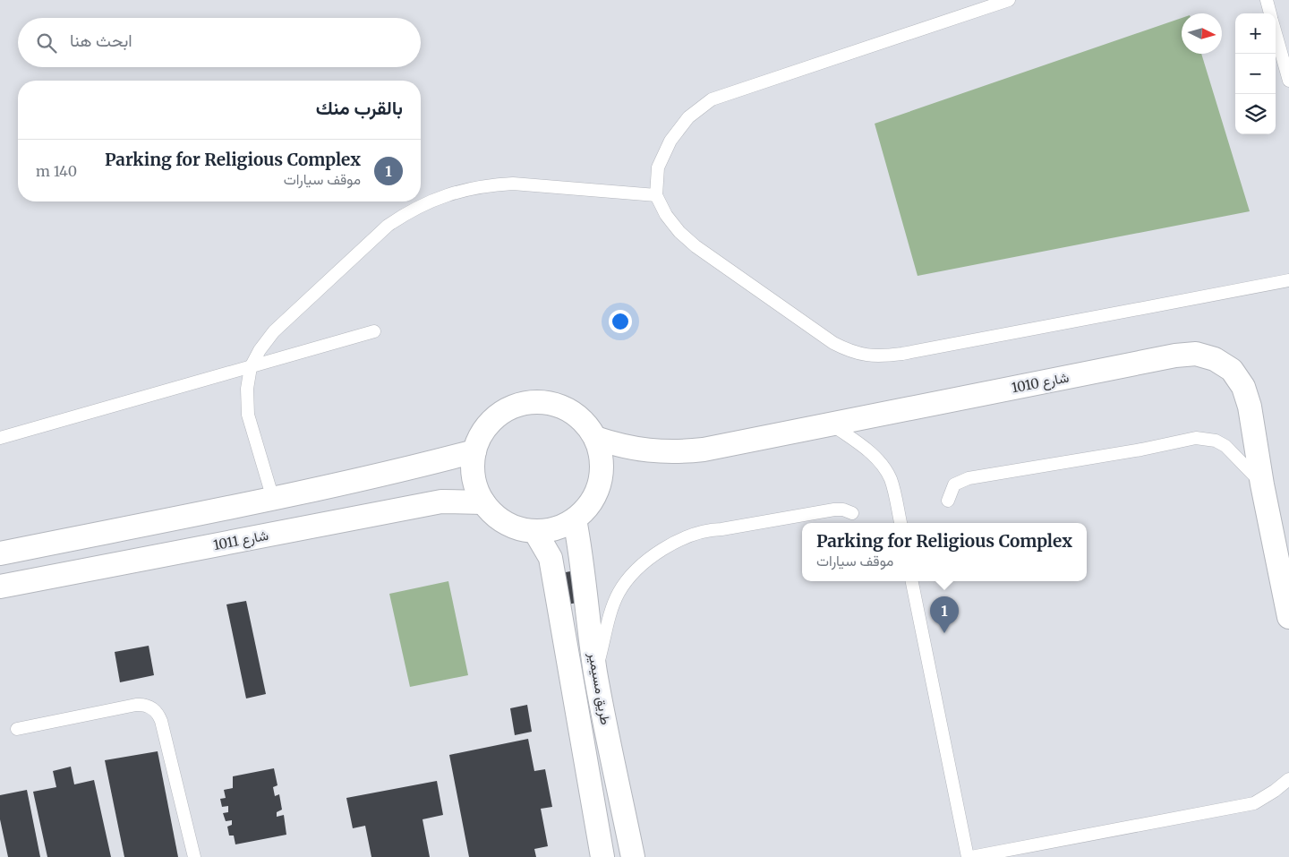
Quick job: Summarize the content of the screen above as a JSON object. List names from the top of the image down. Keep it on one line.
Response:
{"streets":{"street":["شارع 1010","شارع 1011","طريق مسيمير"]},"crossings":[["شارع 1010","شارع 1011"],["شارع 1010","طريق مسيمير"],["شارع 1011","طريق مسيمير"]],"north":"right","page":{"map_buttons":["+","−"],"search":"ابحث هنا","heading":"بالقرب منك","list":[{"mark":"1","name":"Parking for Religious Complex","note":"موقف سيارات","value":"140 m"}],"popup":["Parking for Religious Complex","موقف سيارات"],"pins":"1"}}
